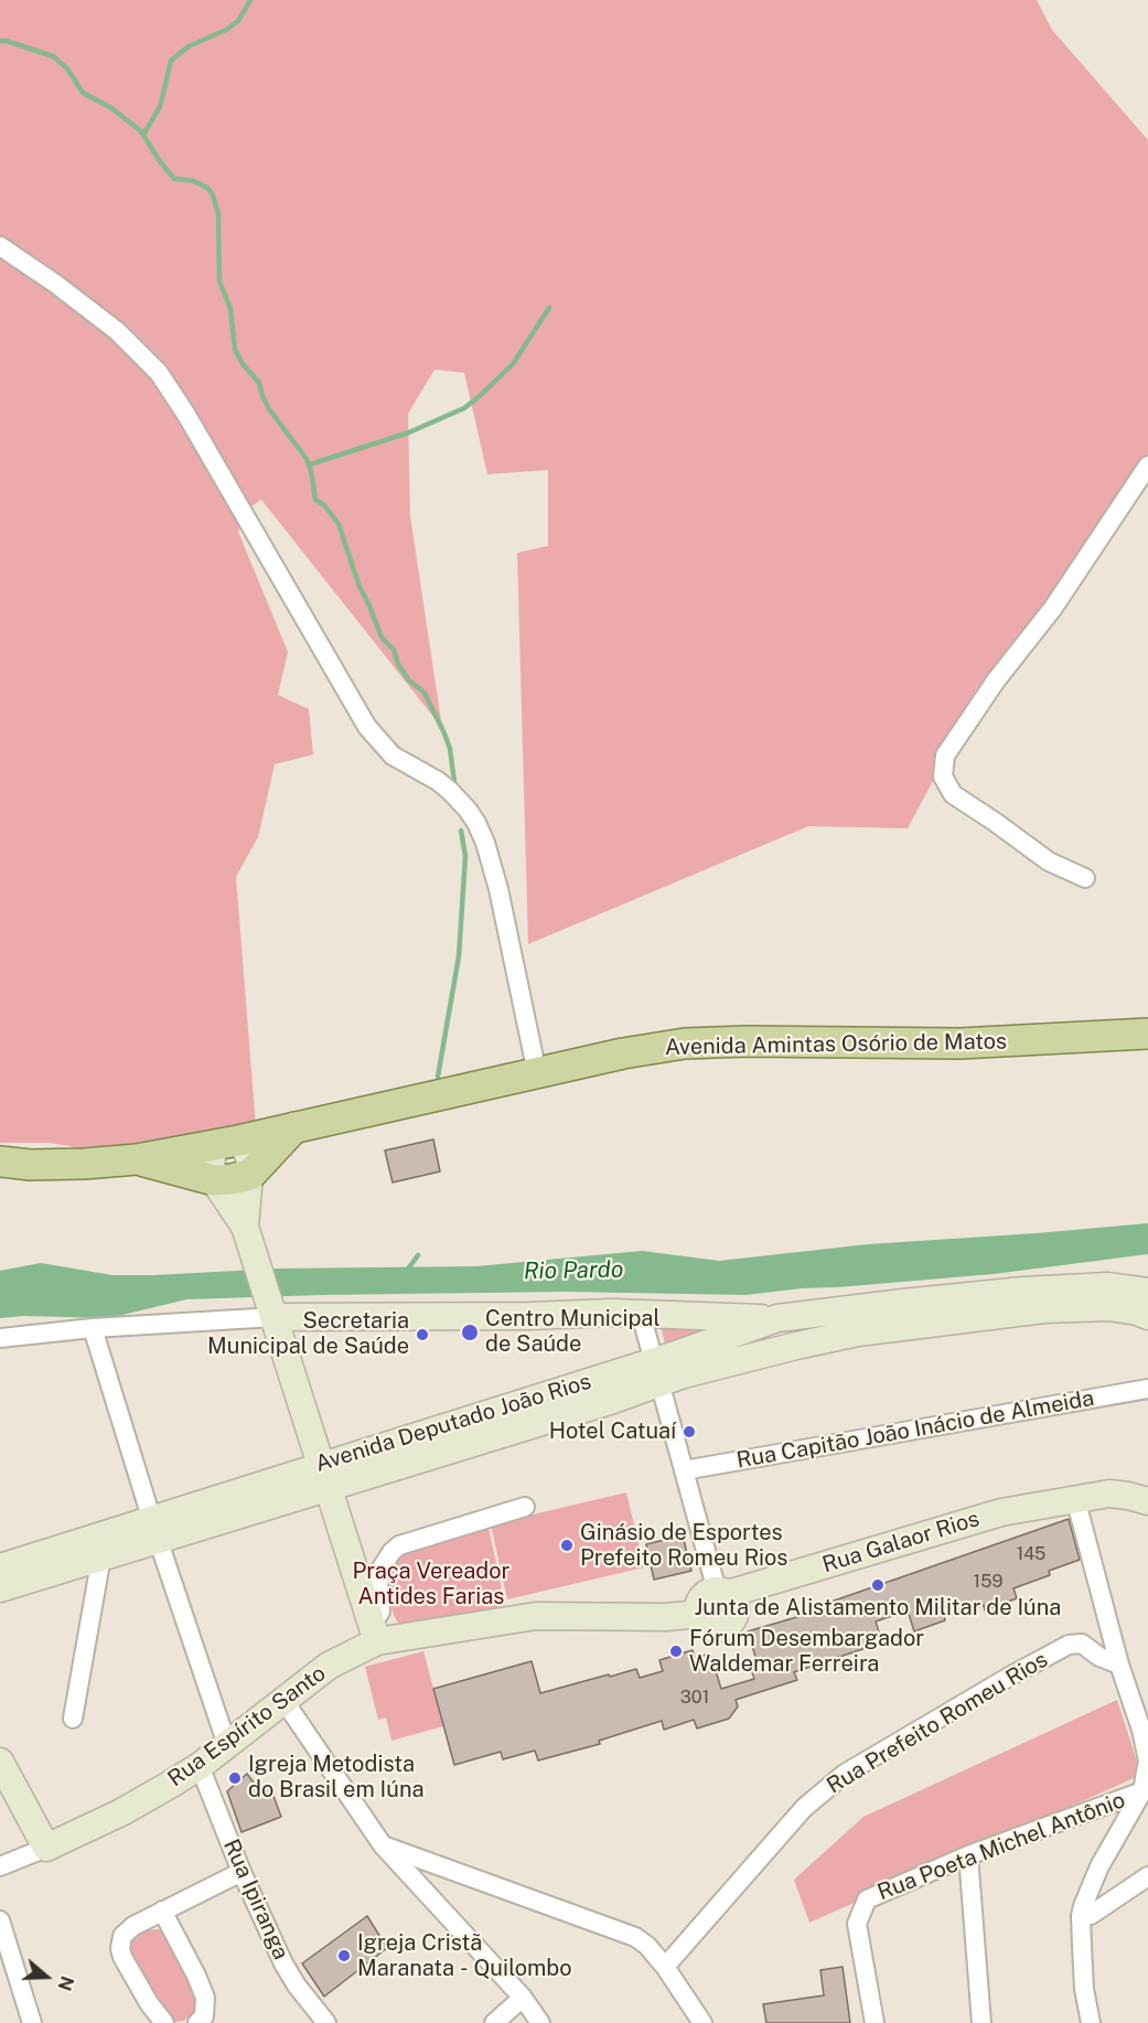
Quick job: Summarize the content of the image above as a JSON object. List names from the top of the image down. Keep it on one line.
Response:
{"streets":{"main road":["Avenida Amintas Osório de Matos"],"street":["Avenida Deputado João Rios","Rua Capitão João Inácio de Almeida","Rua Galaor Rios","Rua Prefeito Romeu Rios","Rua Espírito Santo","Rua Poeta Michel Antônio","Rua Ipiranga"]},"crossings":[["Rua Galaor Rios","Rua Espírito Santo"],["Rua Espírito Santo","Rua Ipiranga"]],"water":["Rio Pardo"],"parks":["Praça Vereador Antides Farias"],"places":["Centro Municipal de Saúde","Secretaria Municipal de Saúde","Hotel Catuaí","Ginásio de Esportes Prefeito Romeu Rios","Junta de Alistamento Militar de Iúna","Fórum Desembargador Waldemar Ferreira","Igreja Metodista do Brasil em Iúna","Igreja Cristã Maranata - Quilombo"],"house_numbers":["145","159","301"],"north":"right"}
